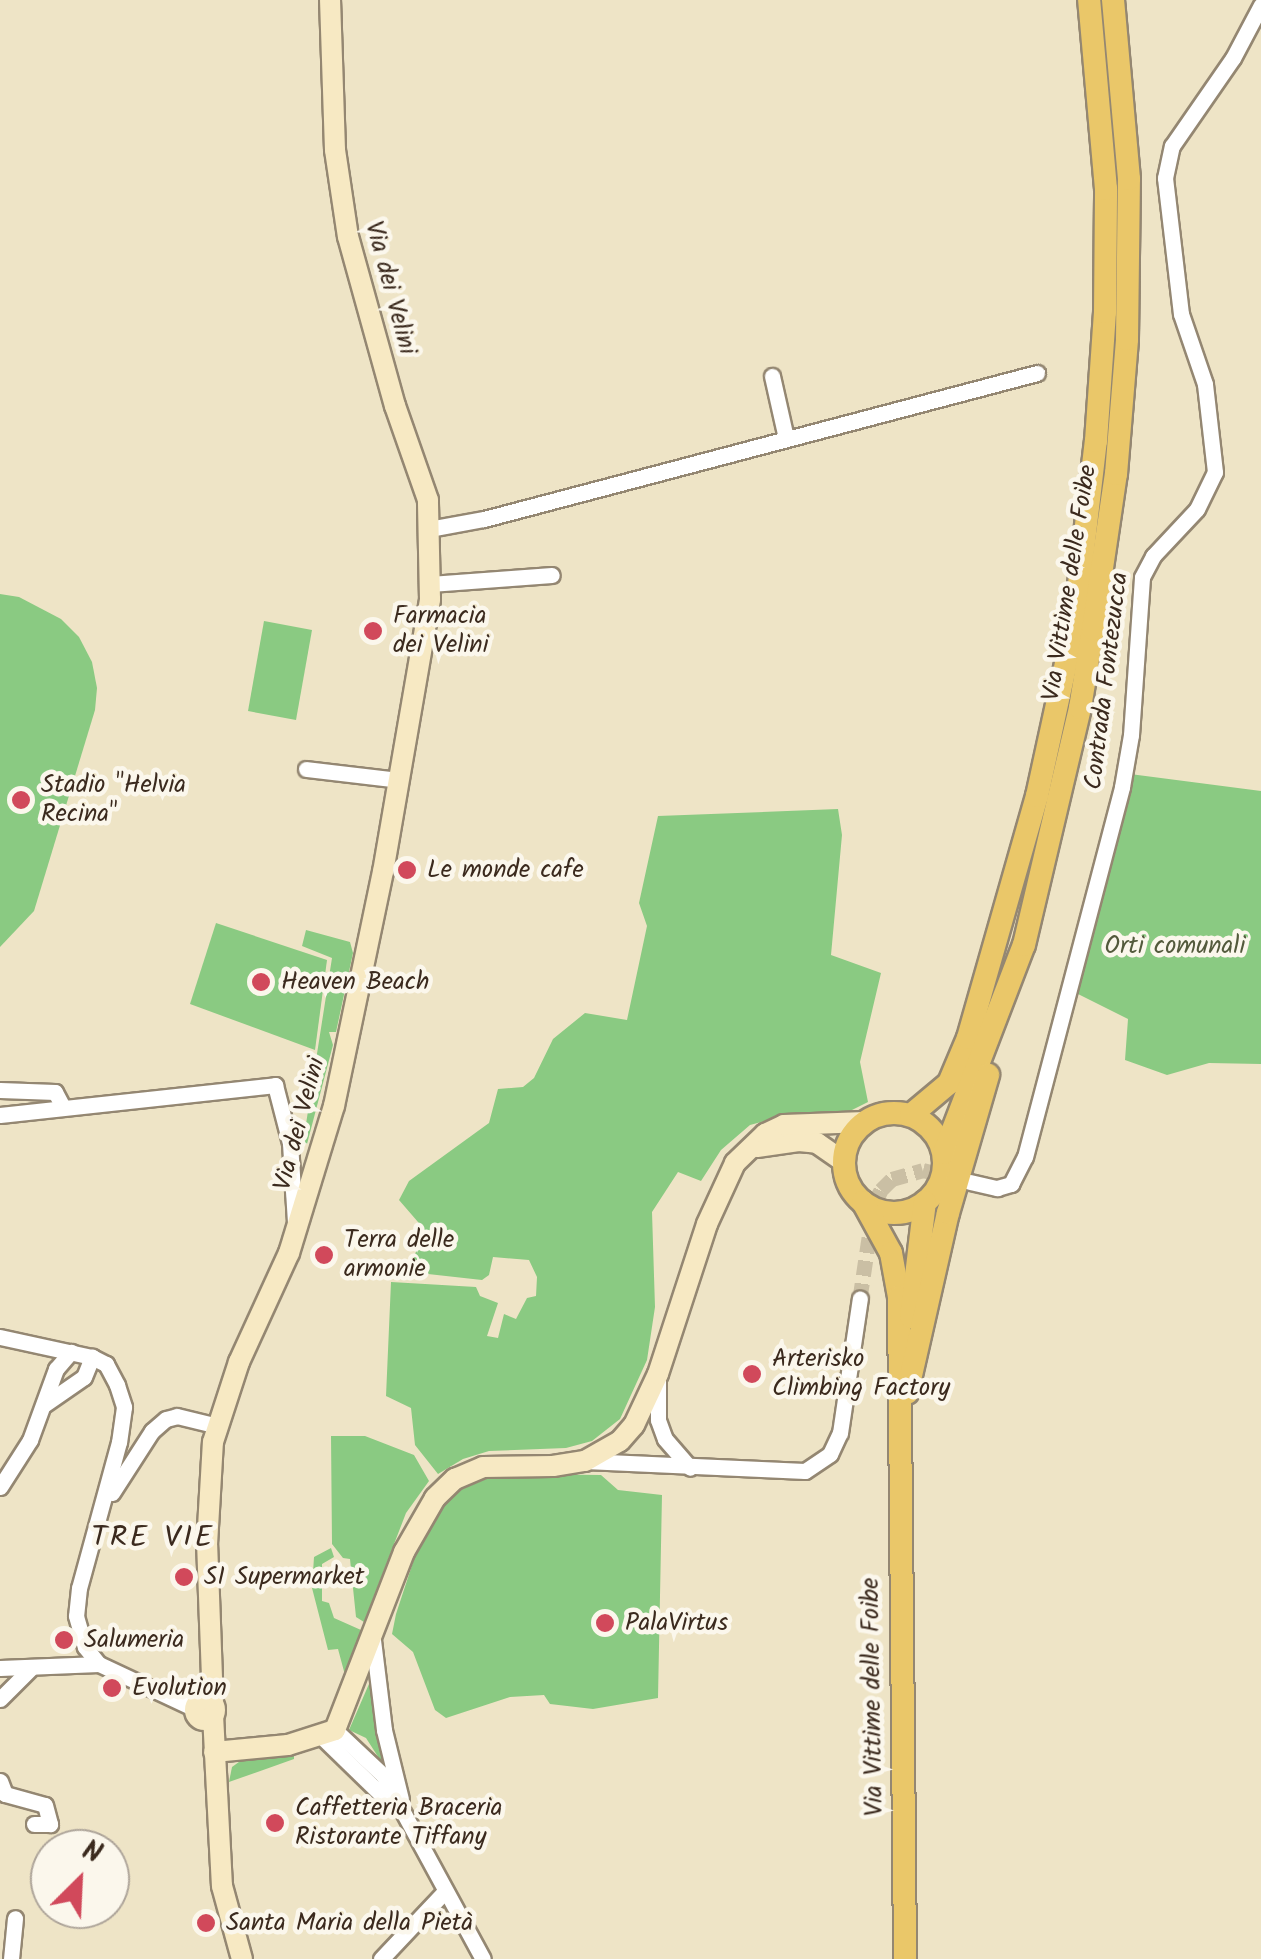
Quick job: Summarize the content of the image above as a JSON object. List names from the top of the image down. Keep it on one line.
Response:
{"streets":{"main road":["Via Vittime delle Foibe"],"street":["Via dei Velini","Contrada Fontezucca"]},"districts":["TRE VIE"],"parks":["Orti comunali"],"places":["Farmacia dei Velini","Stadio \"Helvia Recina\"","Le monde cafe","Heaven Beach","Terra delle armonie","Arterisko Climbing Factory","SI Supermarket","PalaVirtus","Salumeria","Evolution","Caffetteria Braceria Ristorante Tiffany","Santa Maria della Pietà"],"north":"top right"}
